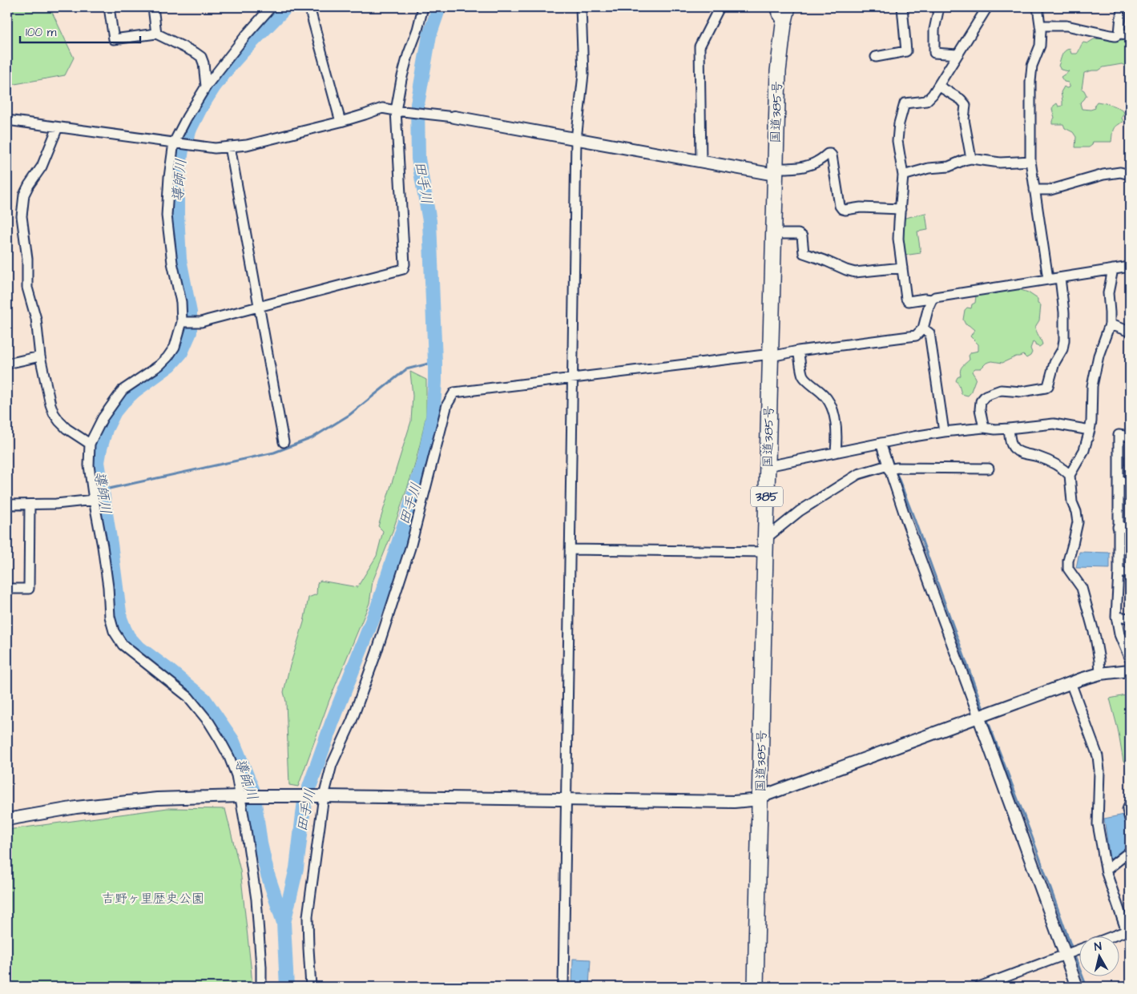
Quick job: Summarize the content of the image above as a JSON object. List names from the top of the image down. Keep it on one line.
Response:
{"streets":{"highway":["国道385号","385"]},"water":["導師川","田手川"],"parks":["吉野ヶ里歴史公園"],"scale_bar":"100 m","north":"top"}
